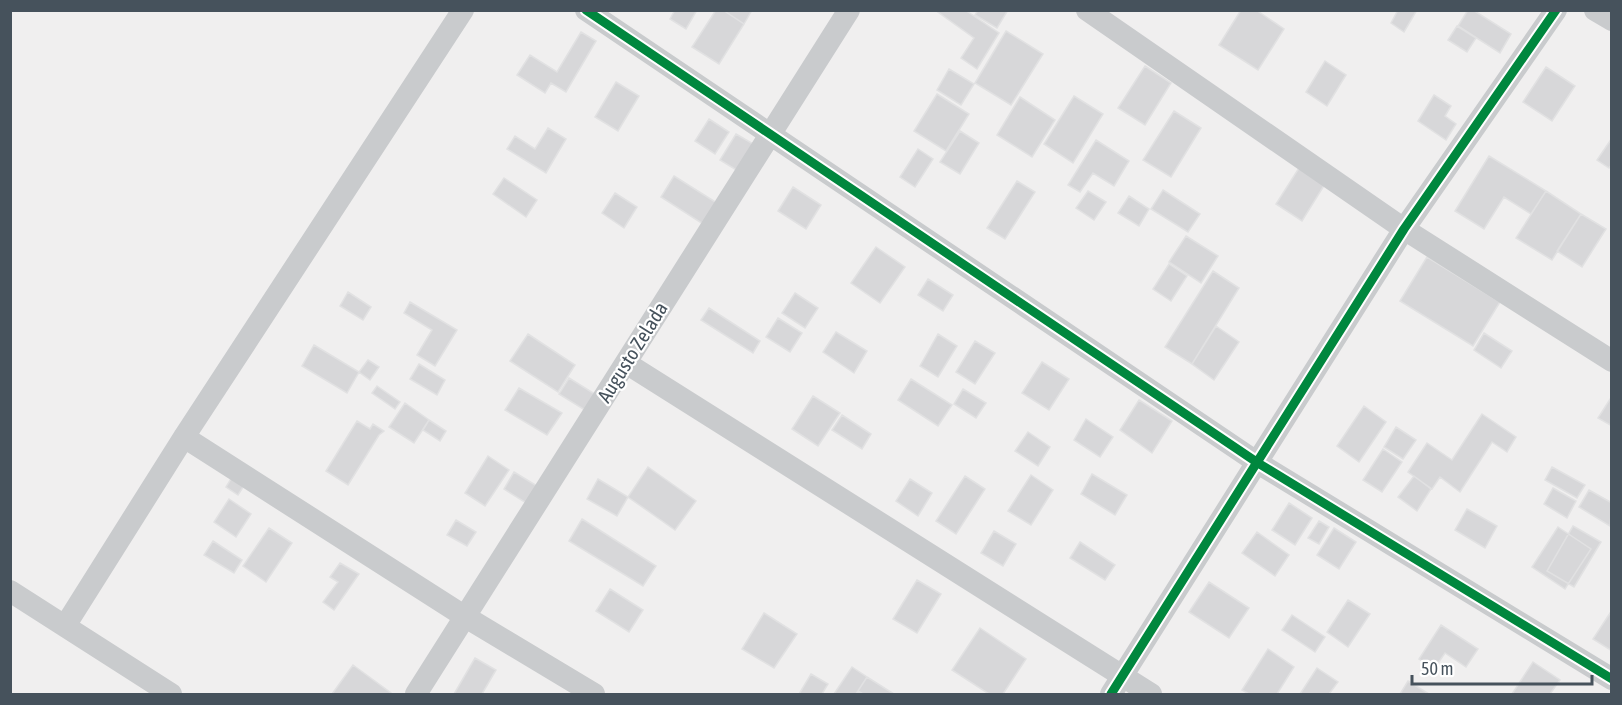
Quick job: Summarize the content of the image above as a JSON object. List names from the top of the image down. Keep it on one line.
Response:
{"streets":{"street":["Augusto Zelada"]},"scale_bar":"50 m"}
